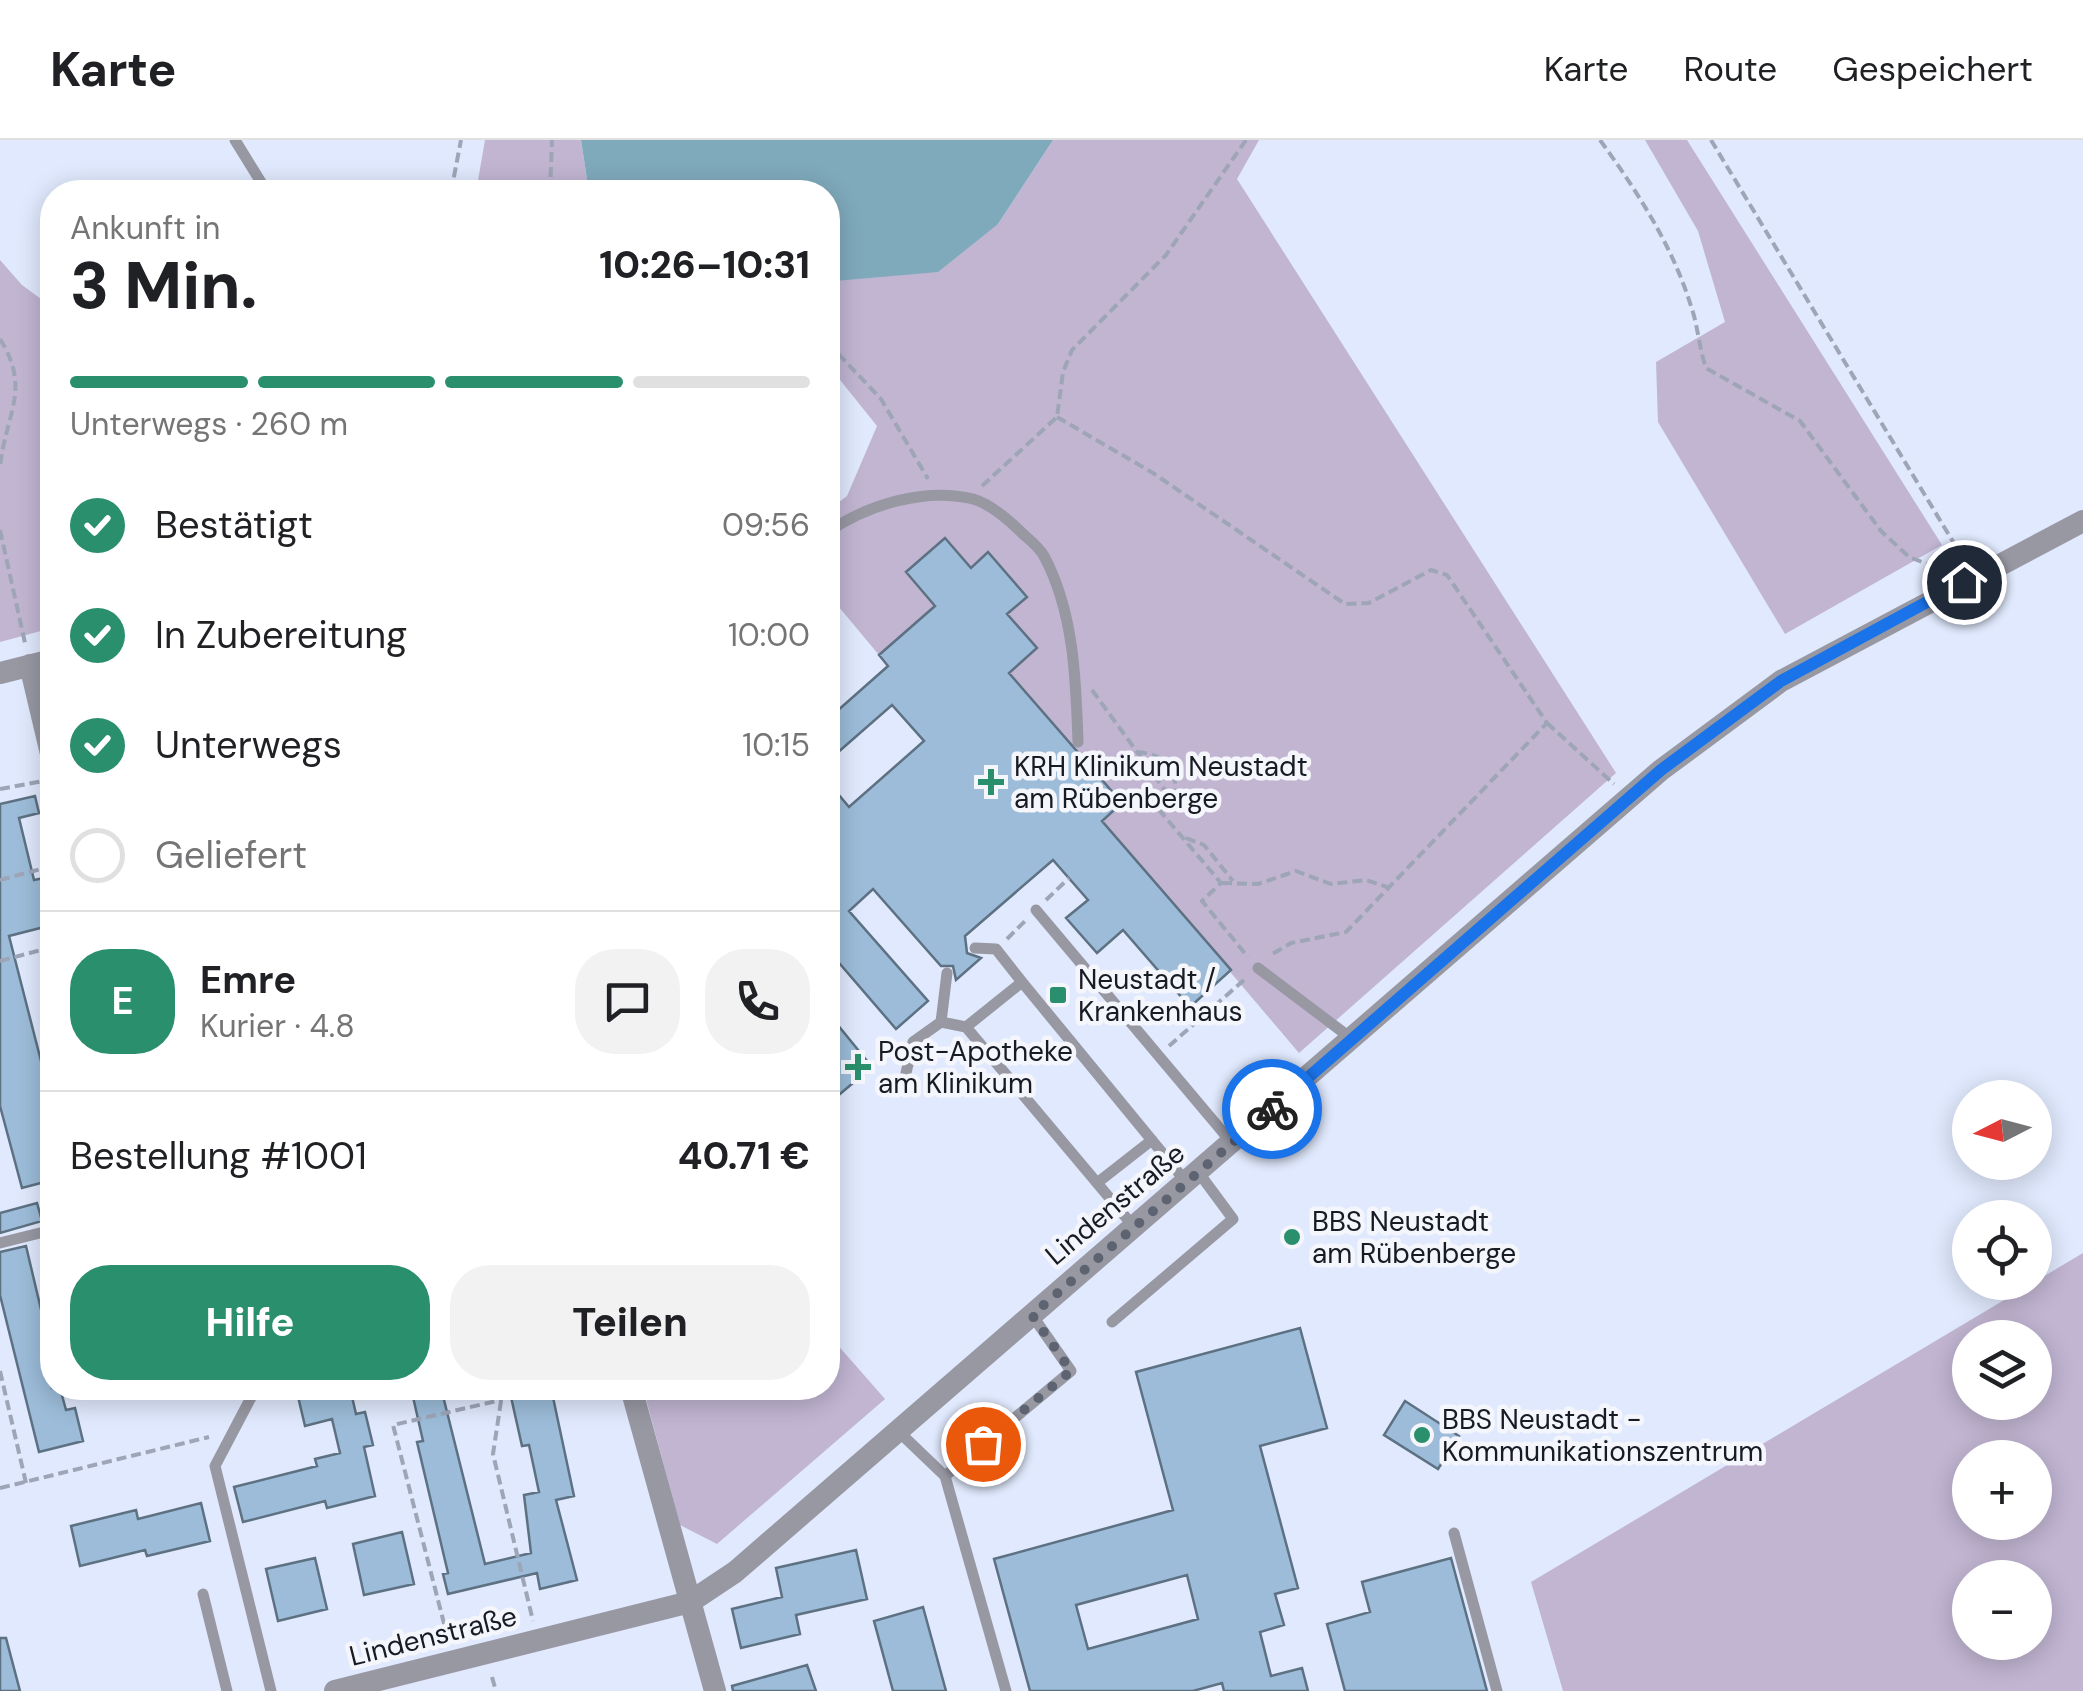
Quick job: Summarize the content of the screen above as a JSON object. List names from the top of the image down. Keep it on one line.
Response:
{"streets":{"street":["Lindenstraße"]},"places":{"health":["KRH Klinikum Neustadt am Rübenberge","Post-Apotheke am Klinikum"],"transit":["Neustadt / Krankenhaus"],"other":["BBS Neustadt am Rübenberge","BBS Neustadt - Kommunikationszentrum"]},"north":"left","page":{"header":"Karte","nav":["Karte","Route","Gespeichert"],"heading":["3 Min.","Ankunft in","10:26–10:31"],"panel":["Emre","Kurier · 4.8","Bestellung #1001","40.71 €"],"bar":"Unterwegs · 260 m","list":[["Bestätigt","09:56"],["In Zubereitung","10:00"],["Unterwegs","10:15"],"Geliefert"],"round":"E","map_buttons":["+","−"],"buttons":["Hilfe","Teilen"]}}
